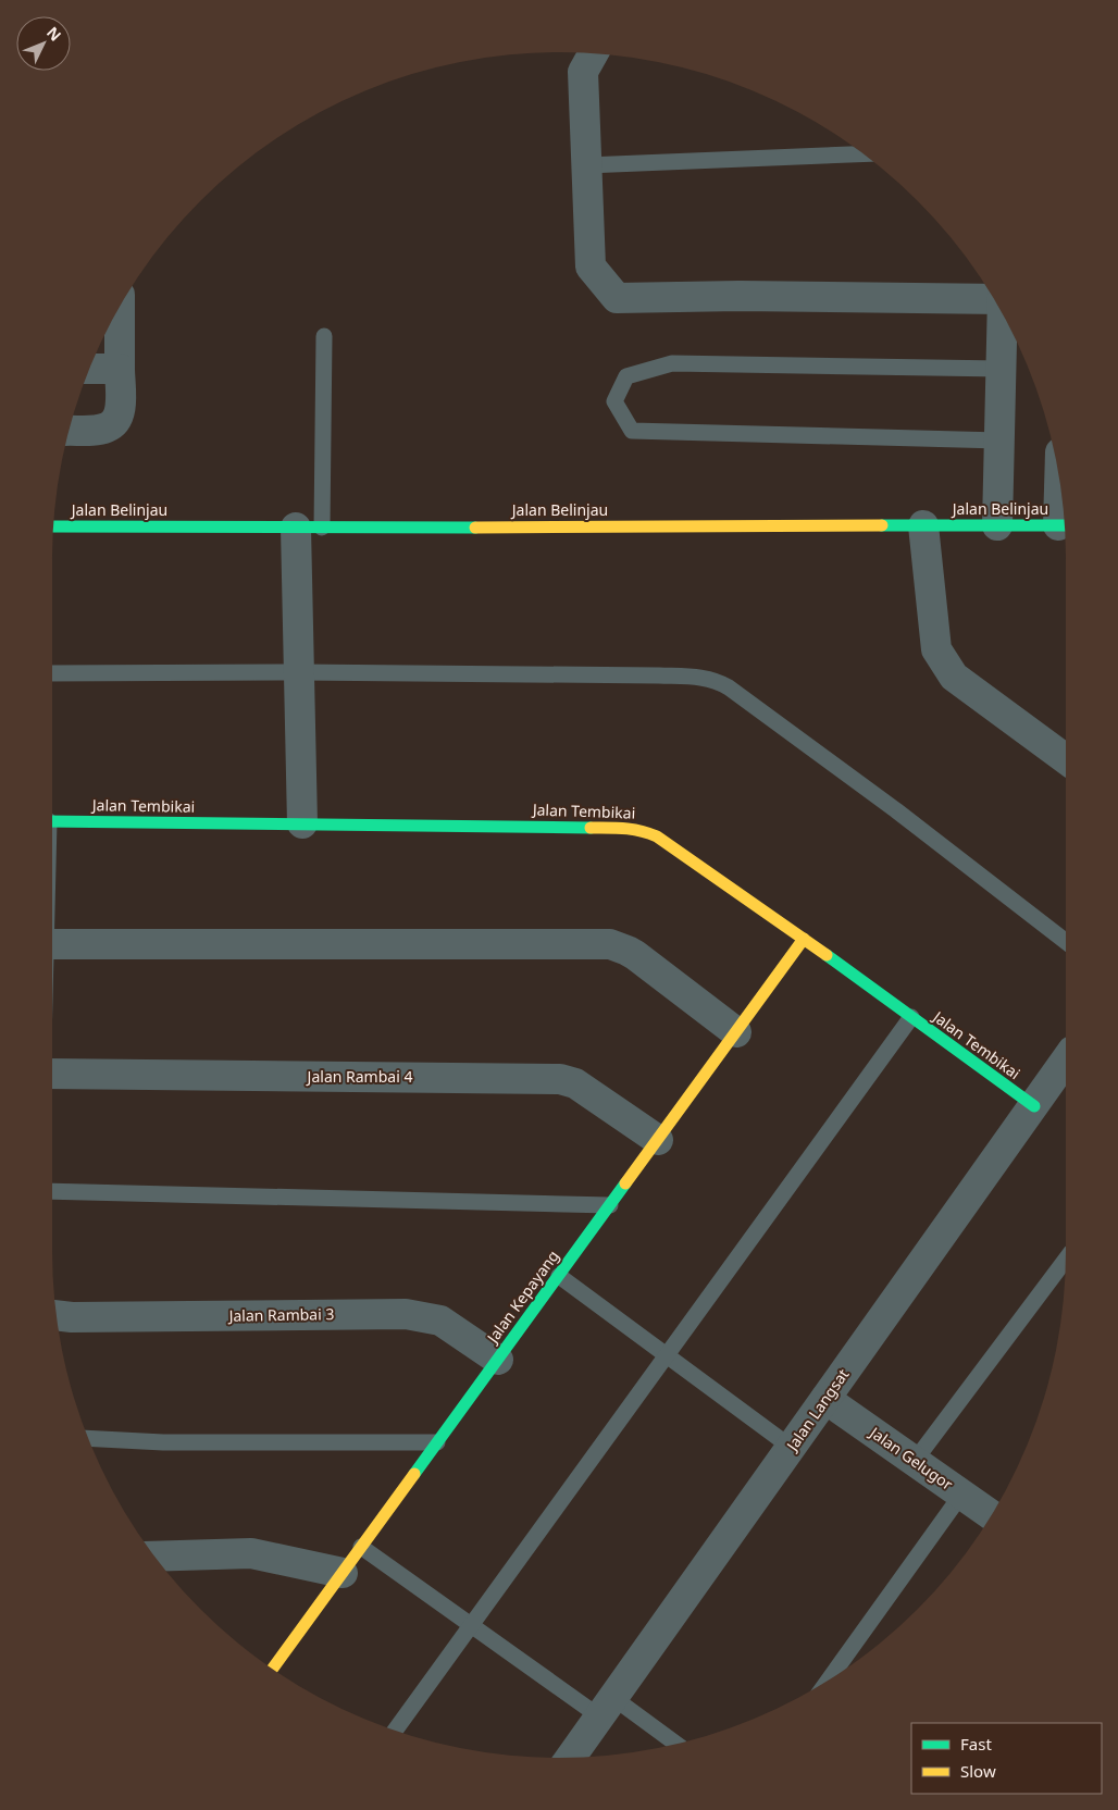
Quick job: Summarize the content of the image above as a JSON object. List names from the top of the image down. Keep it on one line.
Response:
{"streets":{"street":["Jalan Belinjau","Jalan Tembikai","Jalan Rambai 4","Jalan Kepayang","Jalan Rambai 3","Jalan Langsat","Jalan Gelugor"]},"crossings":[["Jalan Tembikai","Jalan Kepayang"],["Jalan Tembikai","Jalan Langsat"],["Jalan Rambai 4","Jalan Kepayang"],["Jalan Kepayang","Jalan Rambai 3"],["Jalan Langsat","Jalan Gelugor"]],"legend":["Fast","Slow"],"north":"top right"}
